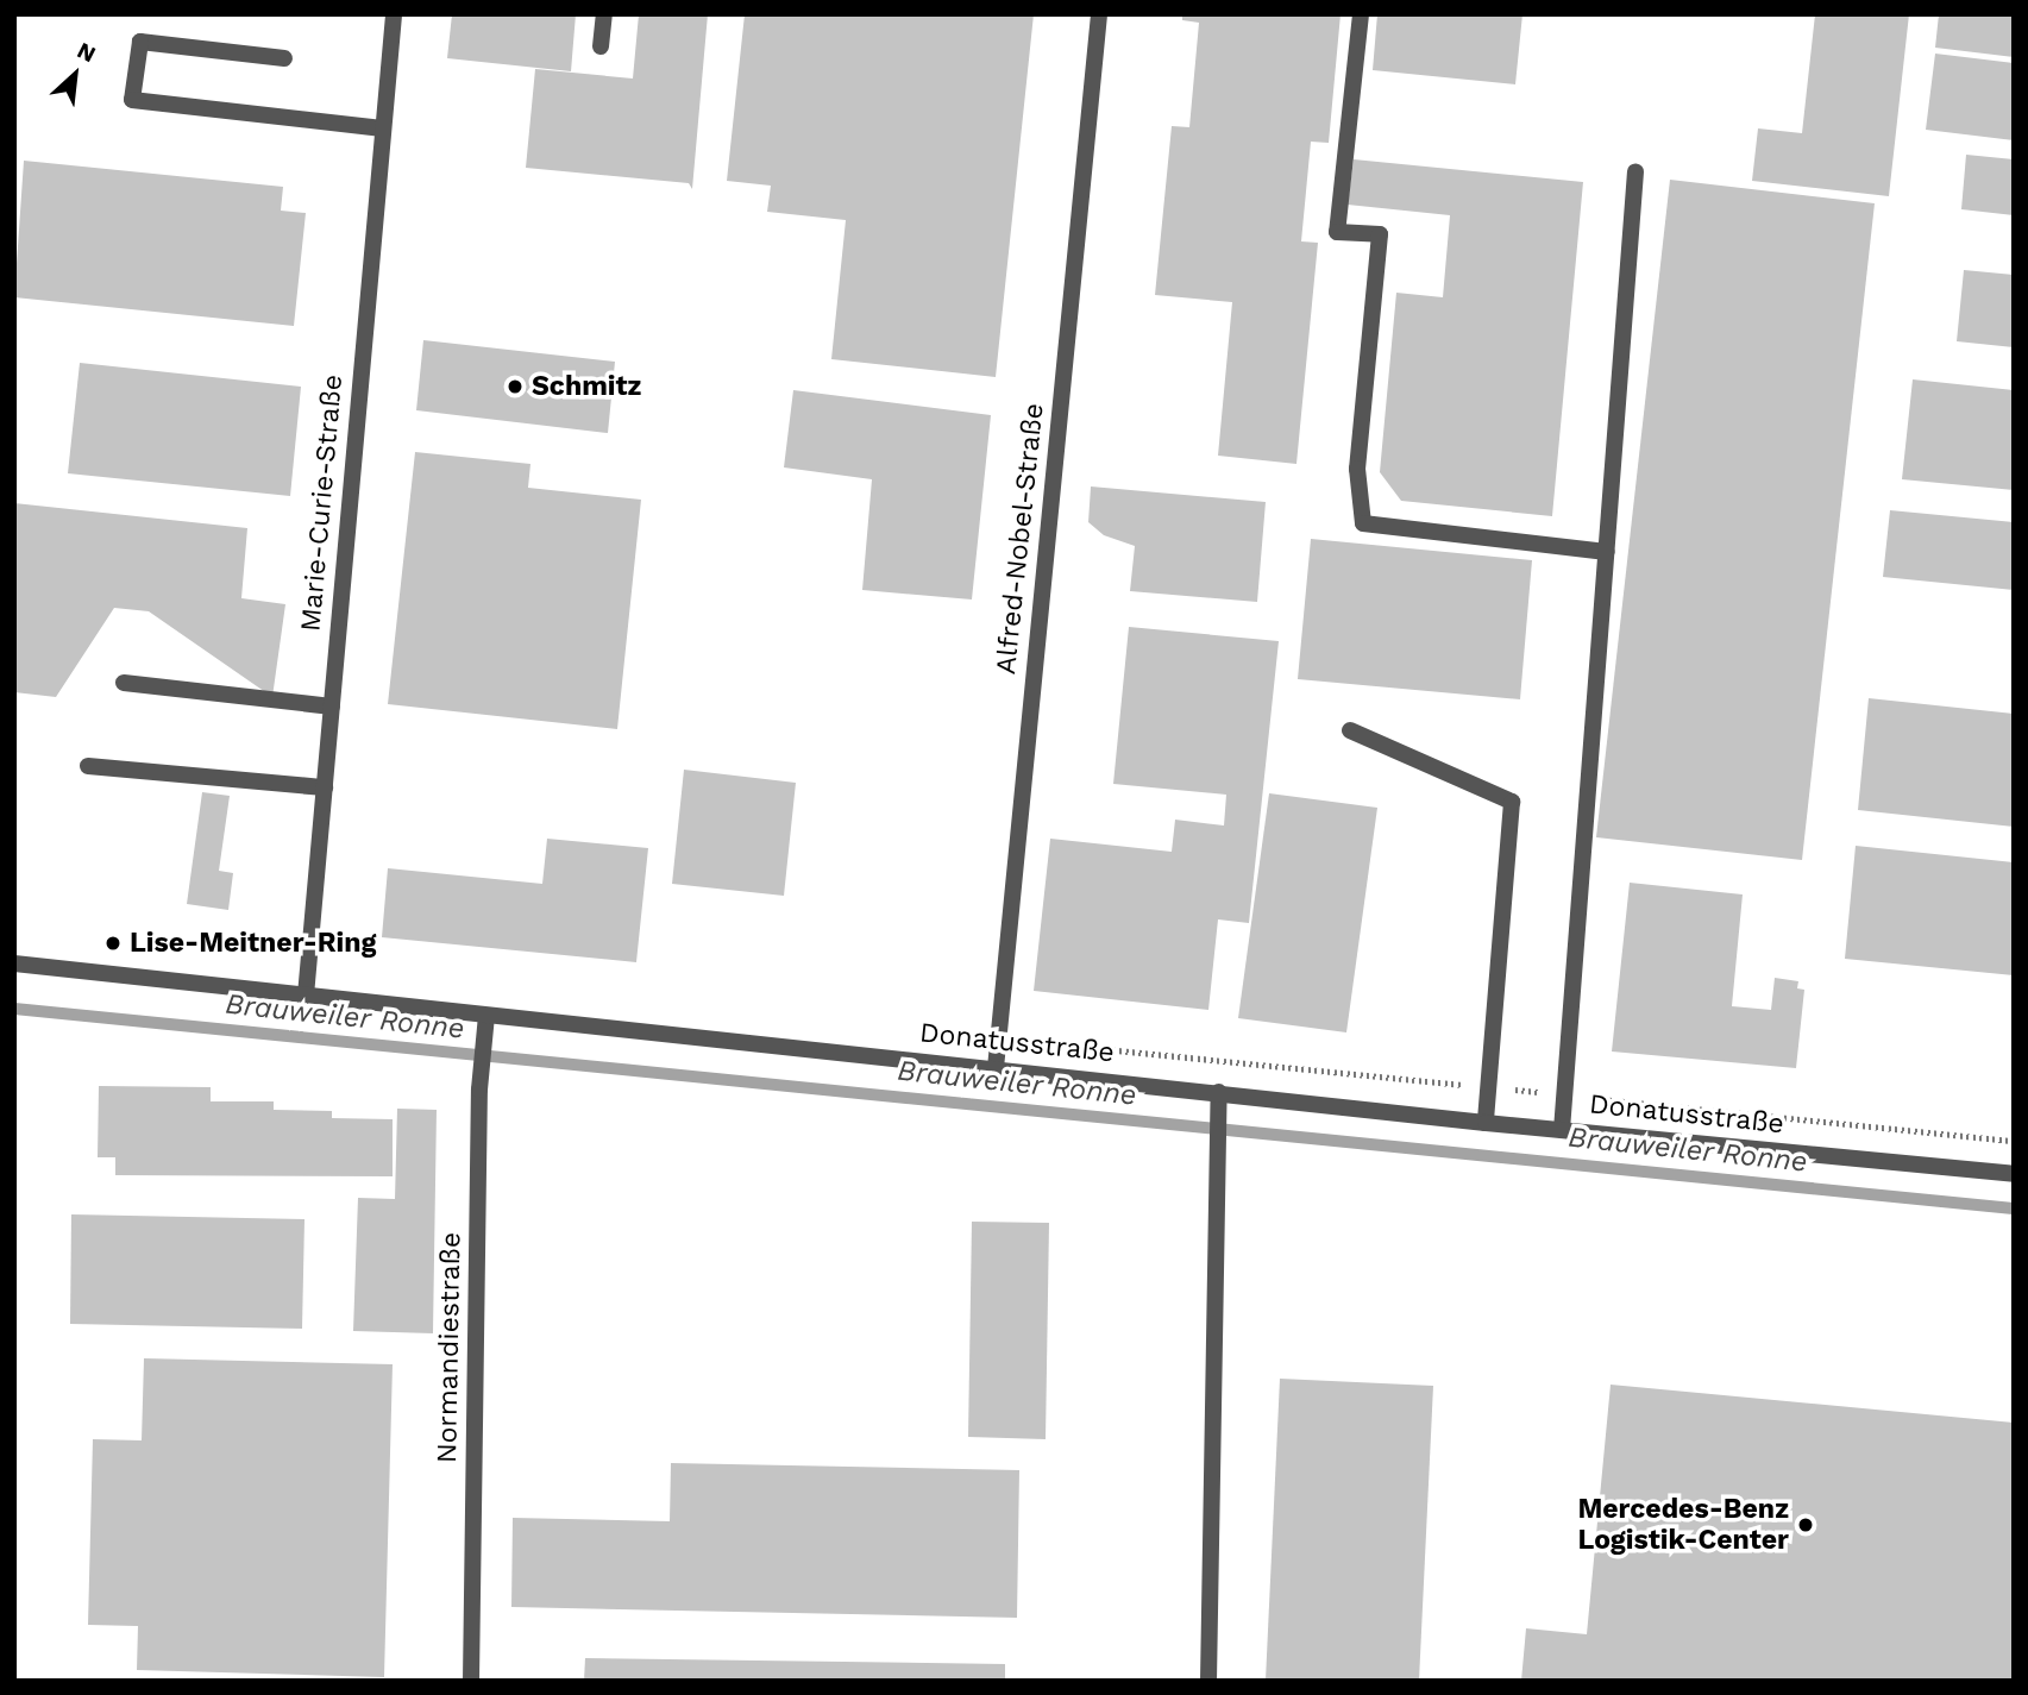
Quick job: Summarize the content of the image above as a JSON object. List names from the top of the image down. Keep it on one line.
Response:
{"streets":{"street":["Marie-Curie-Straße","Alfred-Nobel-Straße","Donatusstraße","Normandiestraße"]},"crossings":[["Marie-Curie-Straße","Donatusstraße"],["Alfred-Nobel-Straße","Donatusstraße"],["Donatusstraße","Normandiestraße"]],"water":["Brauweiler Ronne"],"places":["Schmitz","Lise-Meitner-Ring","Mercedes-Benz Logistik-Center"],"north":"top right"}
